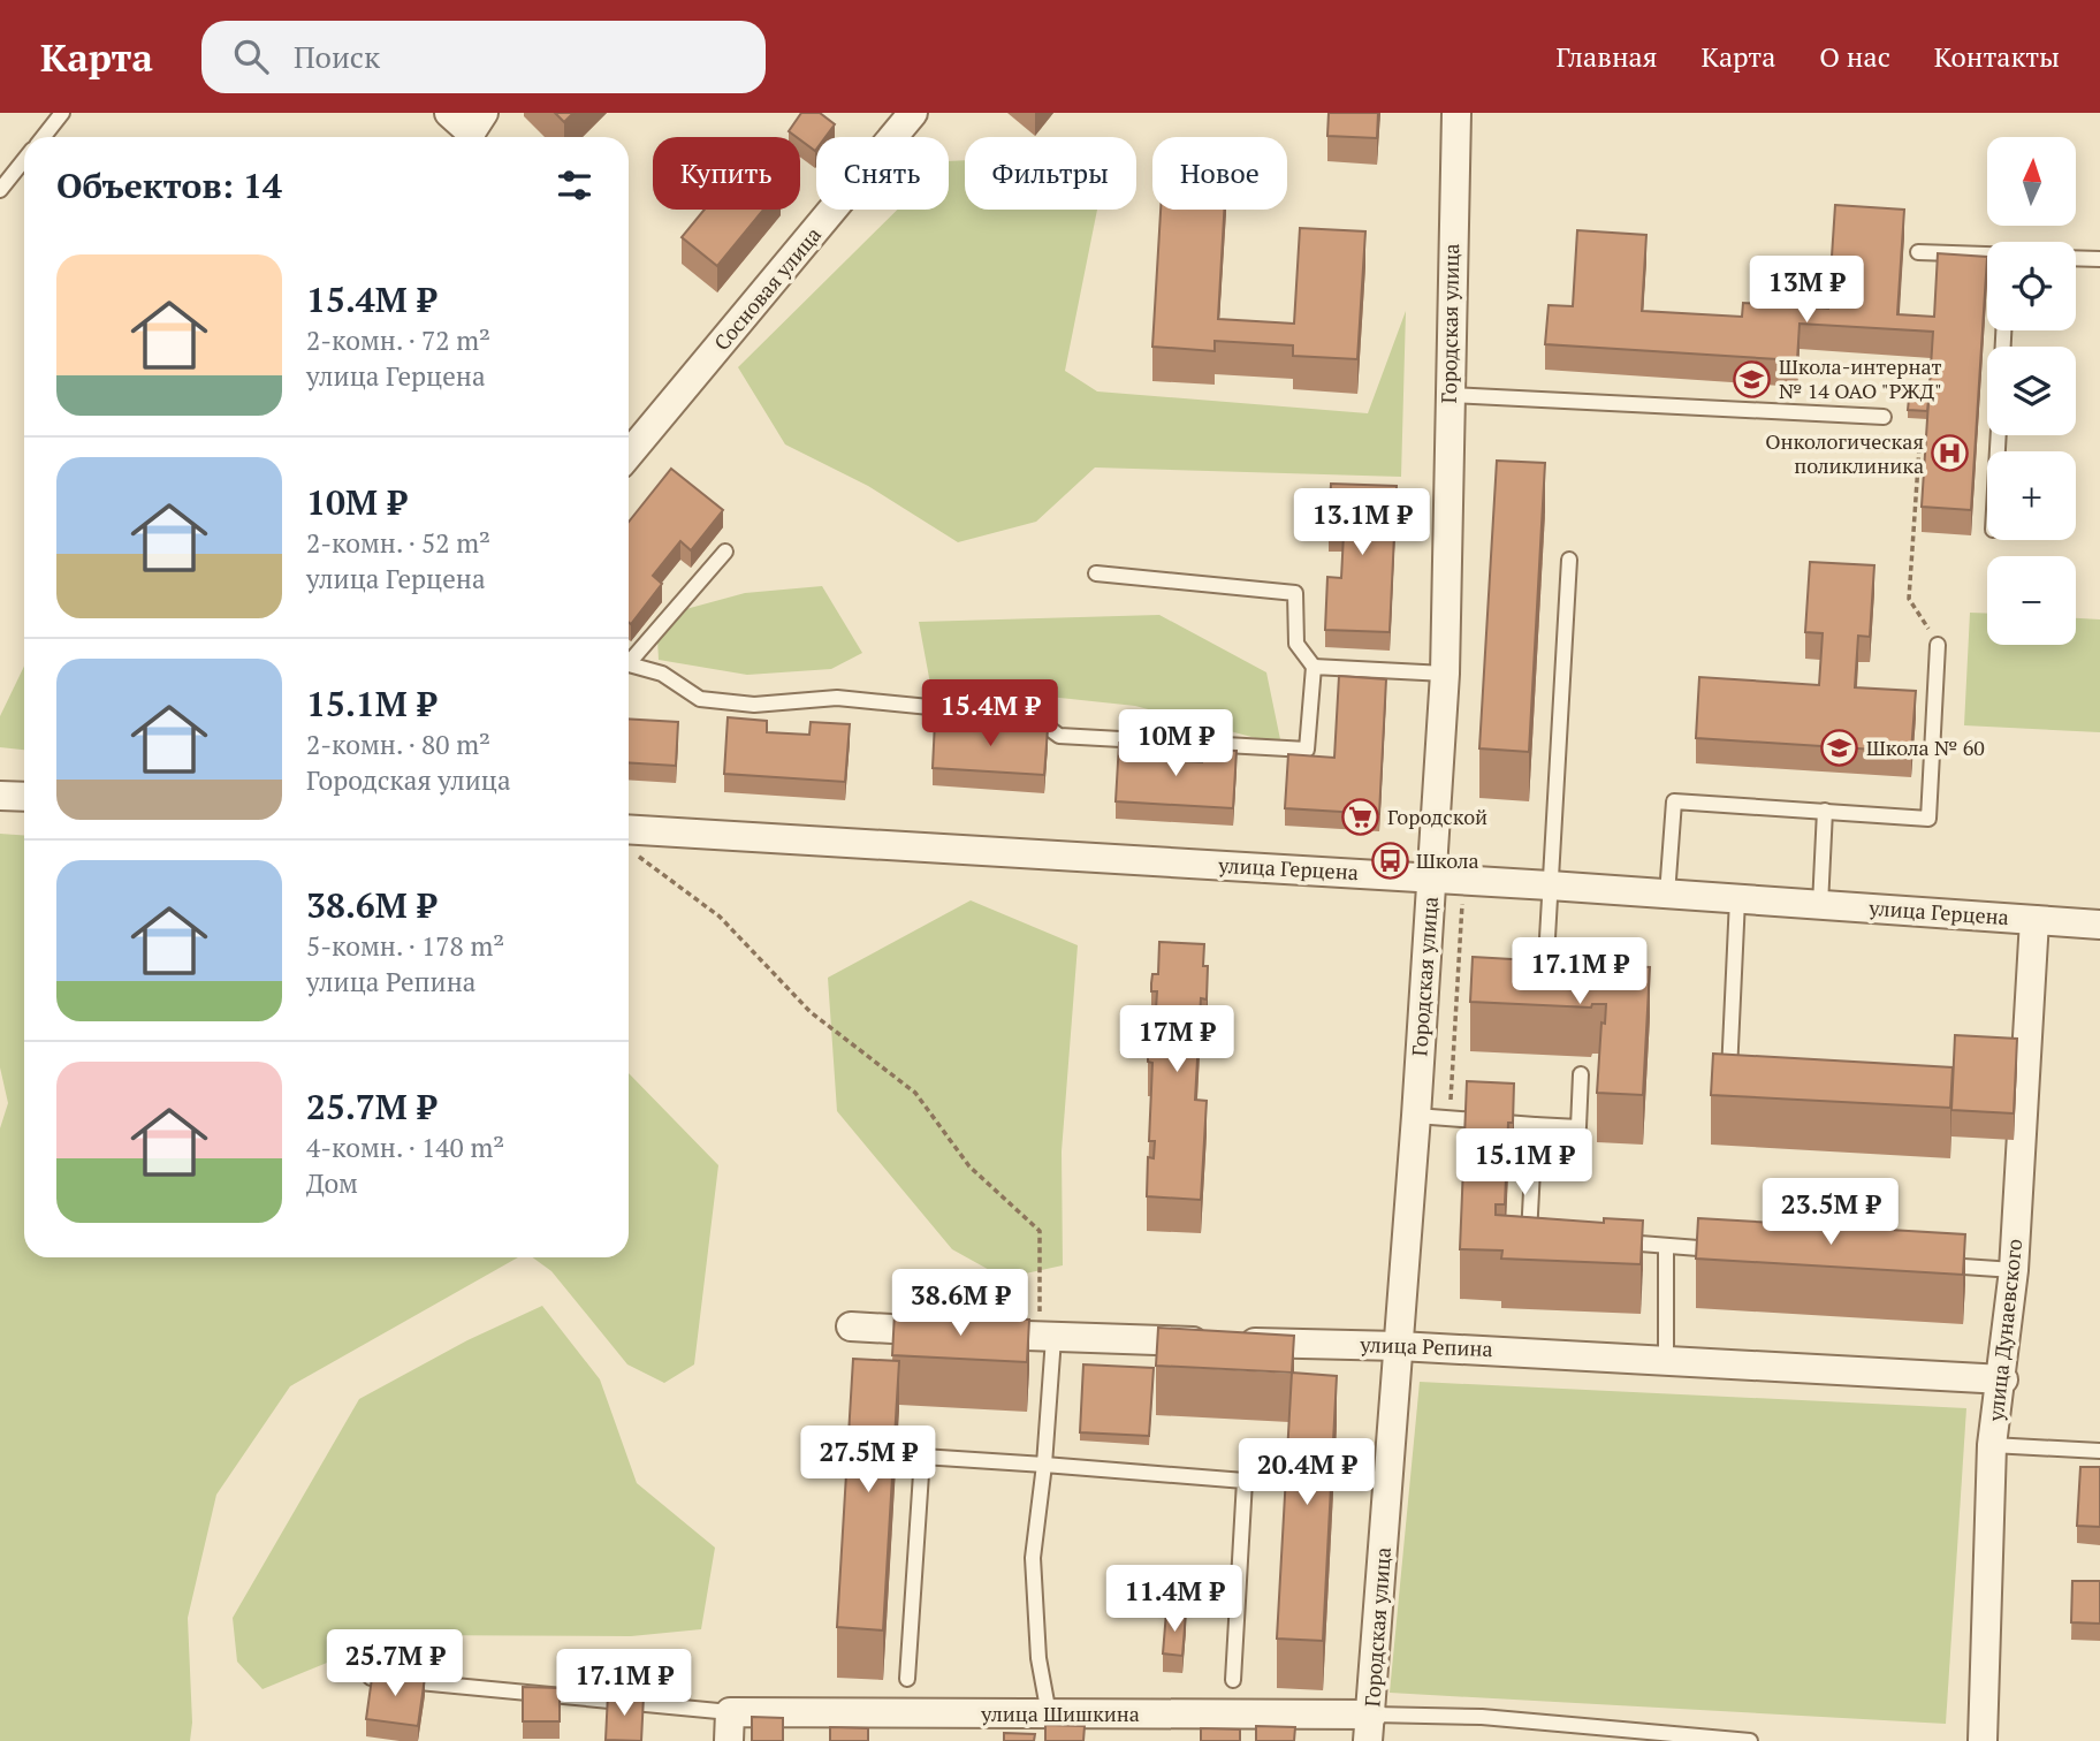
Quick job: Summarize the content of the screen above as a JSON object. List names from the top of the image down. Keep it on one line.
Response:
{"streets":{"street":["Сосновая улица","Городская улица","улица Герцена","улица Дунаевского","улица Репина","улица Шишкина"]},"crossings":[["Городская улица","улица Герцена"],["Городская улица","улица Репина"],["Городская улица","улица Шишкина"],["улица Герцена","улица Дунаевского"],["улица Дунаевского","улица Репина"]],"places":{"school or university":["Школа-интернат № 14 ОАО \"РЖД\"","Школа № 60"],"hospital":["Онкологическая поликлиника"],"supermarket":["Городской"],"bus stop":["Школа"]},"north":"top","page":{"header":"Карта","search":"Поиск","nav":["Главная","Карта","О нас","Контакты"],"map_buttons":["+","−"],"chip":["Купить","Снять","Фильтры","Новое"],"heading":"Объектов: 14","list":[{"name":"15.4M ₽","note":"2-комн. · 72 m² · улица Герцена"},{"name":"10M ₽","note":"2-комн. · 52 m² · улица Герцена"},{"name":"15.1M ₽","note":"2-комн. · 80 m² · Городская улица"},{"name":"38.6M ₽","note":"5-комн. · 178 m² · улица Репина"},{"name":"25.7M ₽","note":"4-комн. · 140 m² · Дом"}],"price":["13M ₽","13.1M ₽","15.4M ₽","10M ₽","17.1M ₽","17M ₽","15.1M ₽","23.5M ₽","38.6M ₽","27.5M ₽","20.4M ₽","11.4M ₽","25.7M ₽","17.1M ₽"]}}
